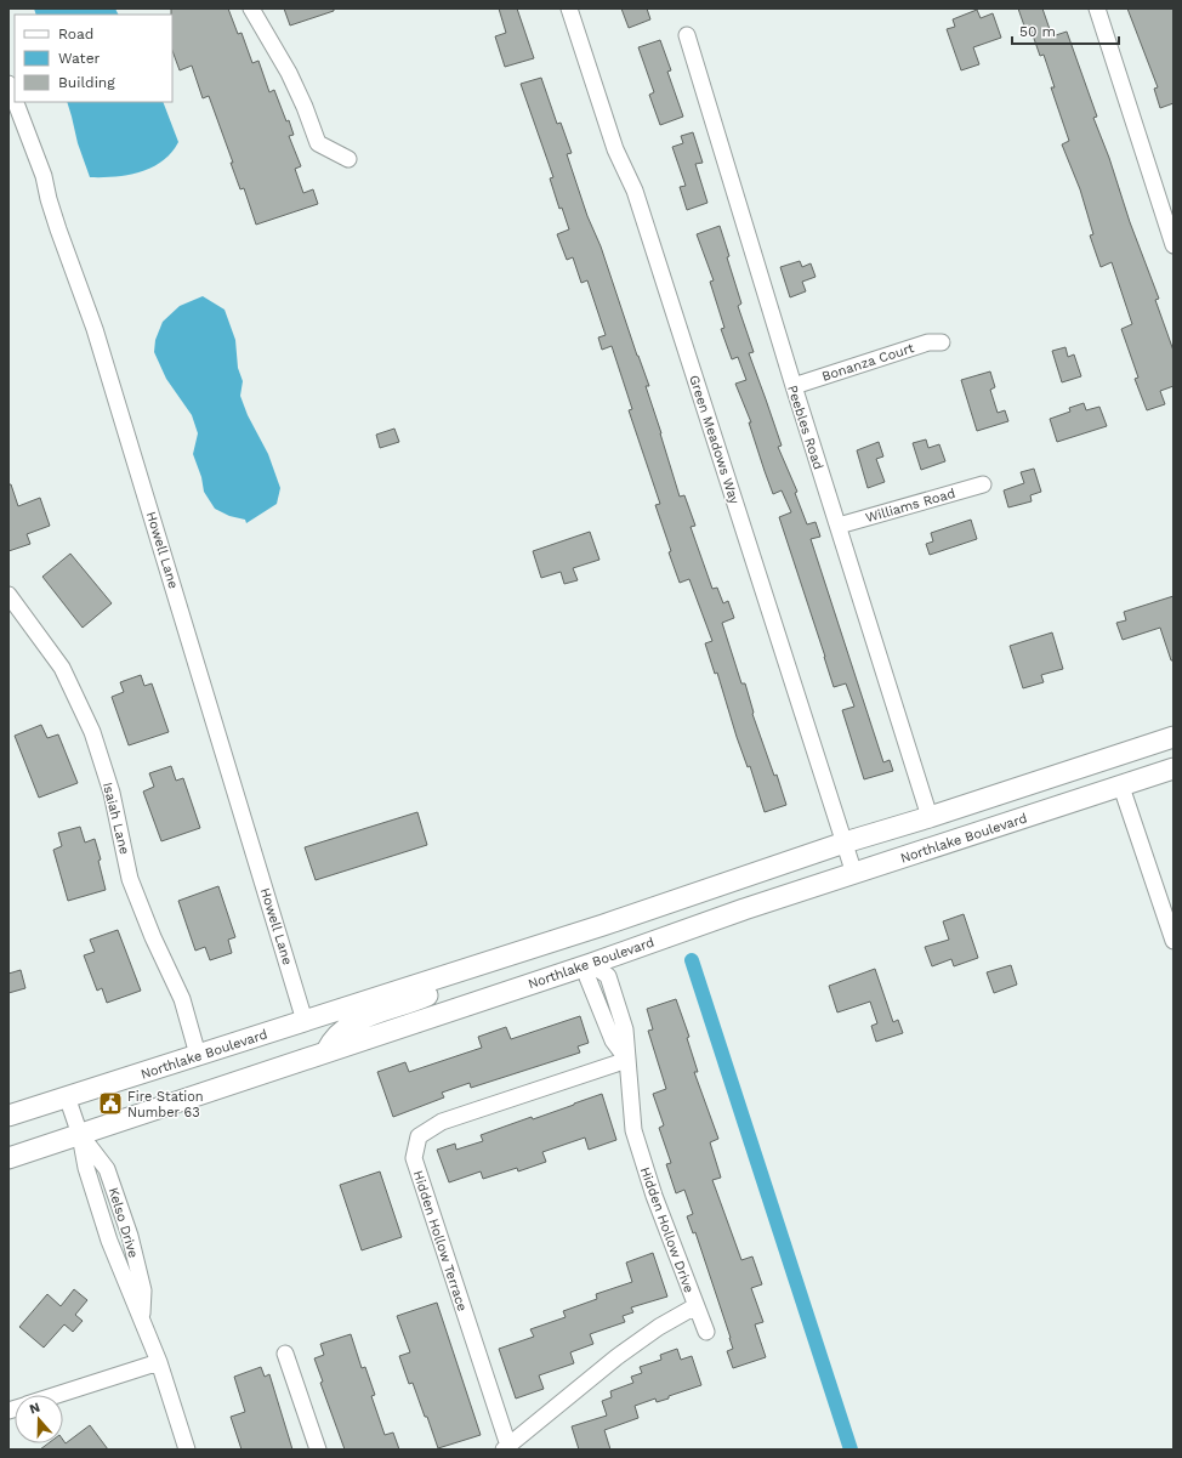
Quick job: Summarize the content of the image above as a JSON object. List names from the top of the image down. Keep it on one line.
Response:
{"streets":{"main road":["Northlake Boulevard"],"street":["Bonanza Court","Peebles Road","Green Meadows Way","Williams Road","Howell Lane","Isaiah Lane","Kelso Drive","Hidden Hollow Drive","Hidden Hollow Terrace"]},"crossings":[["Bonanza Court","Peebles Road"],["Peebles Road","Williams Road"],["Peebles Road","Northlake Boulevard"],["Green Meadows Way","Northlake Boulevard"],["Howell Lane","Northlake Boulevard"],["Isaiah Lane","Northlake Boulevard"],["Northlake Boulevard","Kelso Drive"],["Northlake Boulevard","Hidden Hollow Drive"],["Hidden Hollow Drive","Hidden Hollow Terrace"]],"places":{"public building":["Fire Station Number 63"]},"legend":["Road","Water","Building"],"scale_bar":"50 m","north":"top"}
